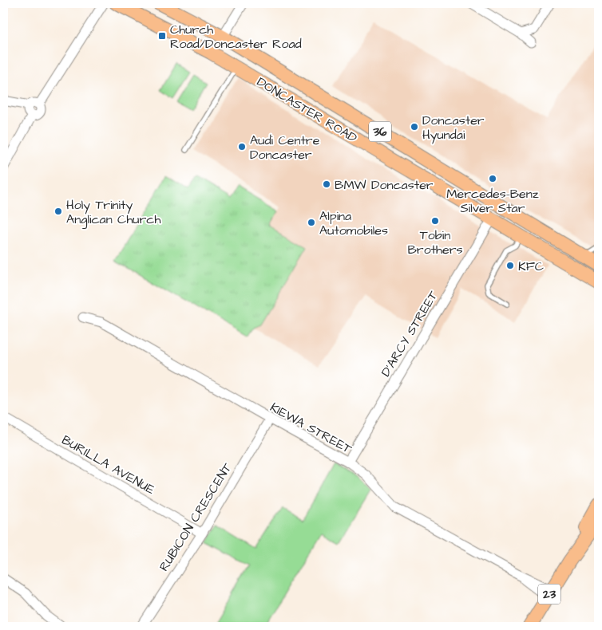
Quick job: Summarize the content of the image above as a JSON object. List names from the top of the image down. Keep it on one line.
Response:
{"streets":{"main road":["DONCASTER ROAD","36","23"],"street":["D'ARCY STREET","KIEWA STREET","BURILLA AVENUE","RUBICON CRESCENT"]},"crossings":[["DONCASTER ROAD","D'ARCY STREET"],["D'ARCY STREET","KIEWA STREET"],["KIEWA STREET","RUBICON CRESCENT"],["KIEWA STREET","23"],["BURILLA AVENUE","RUBICON CRESCENT"]],"places":{"transit":["Church Road/Doncaster Road"],"other":["Doncaster Hyundai","Audi Centre Doncaster","Mercedes-Benz Silver Star","BMW Doncaster","Holy Trinity Anglican Church","Tobin Brothers","Alpina Automobiles","KFC"]}}
